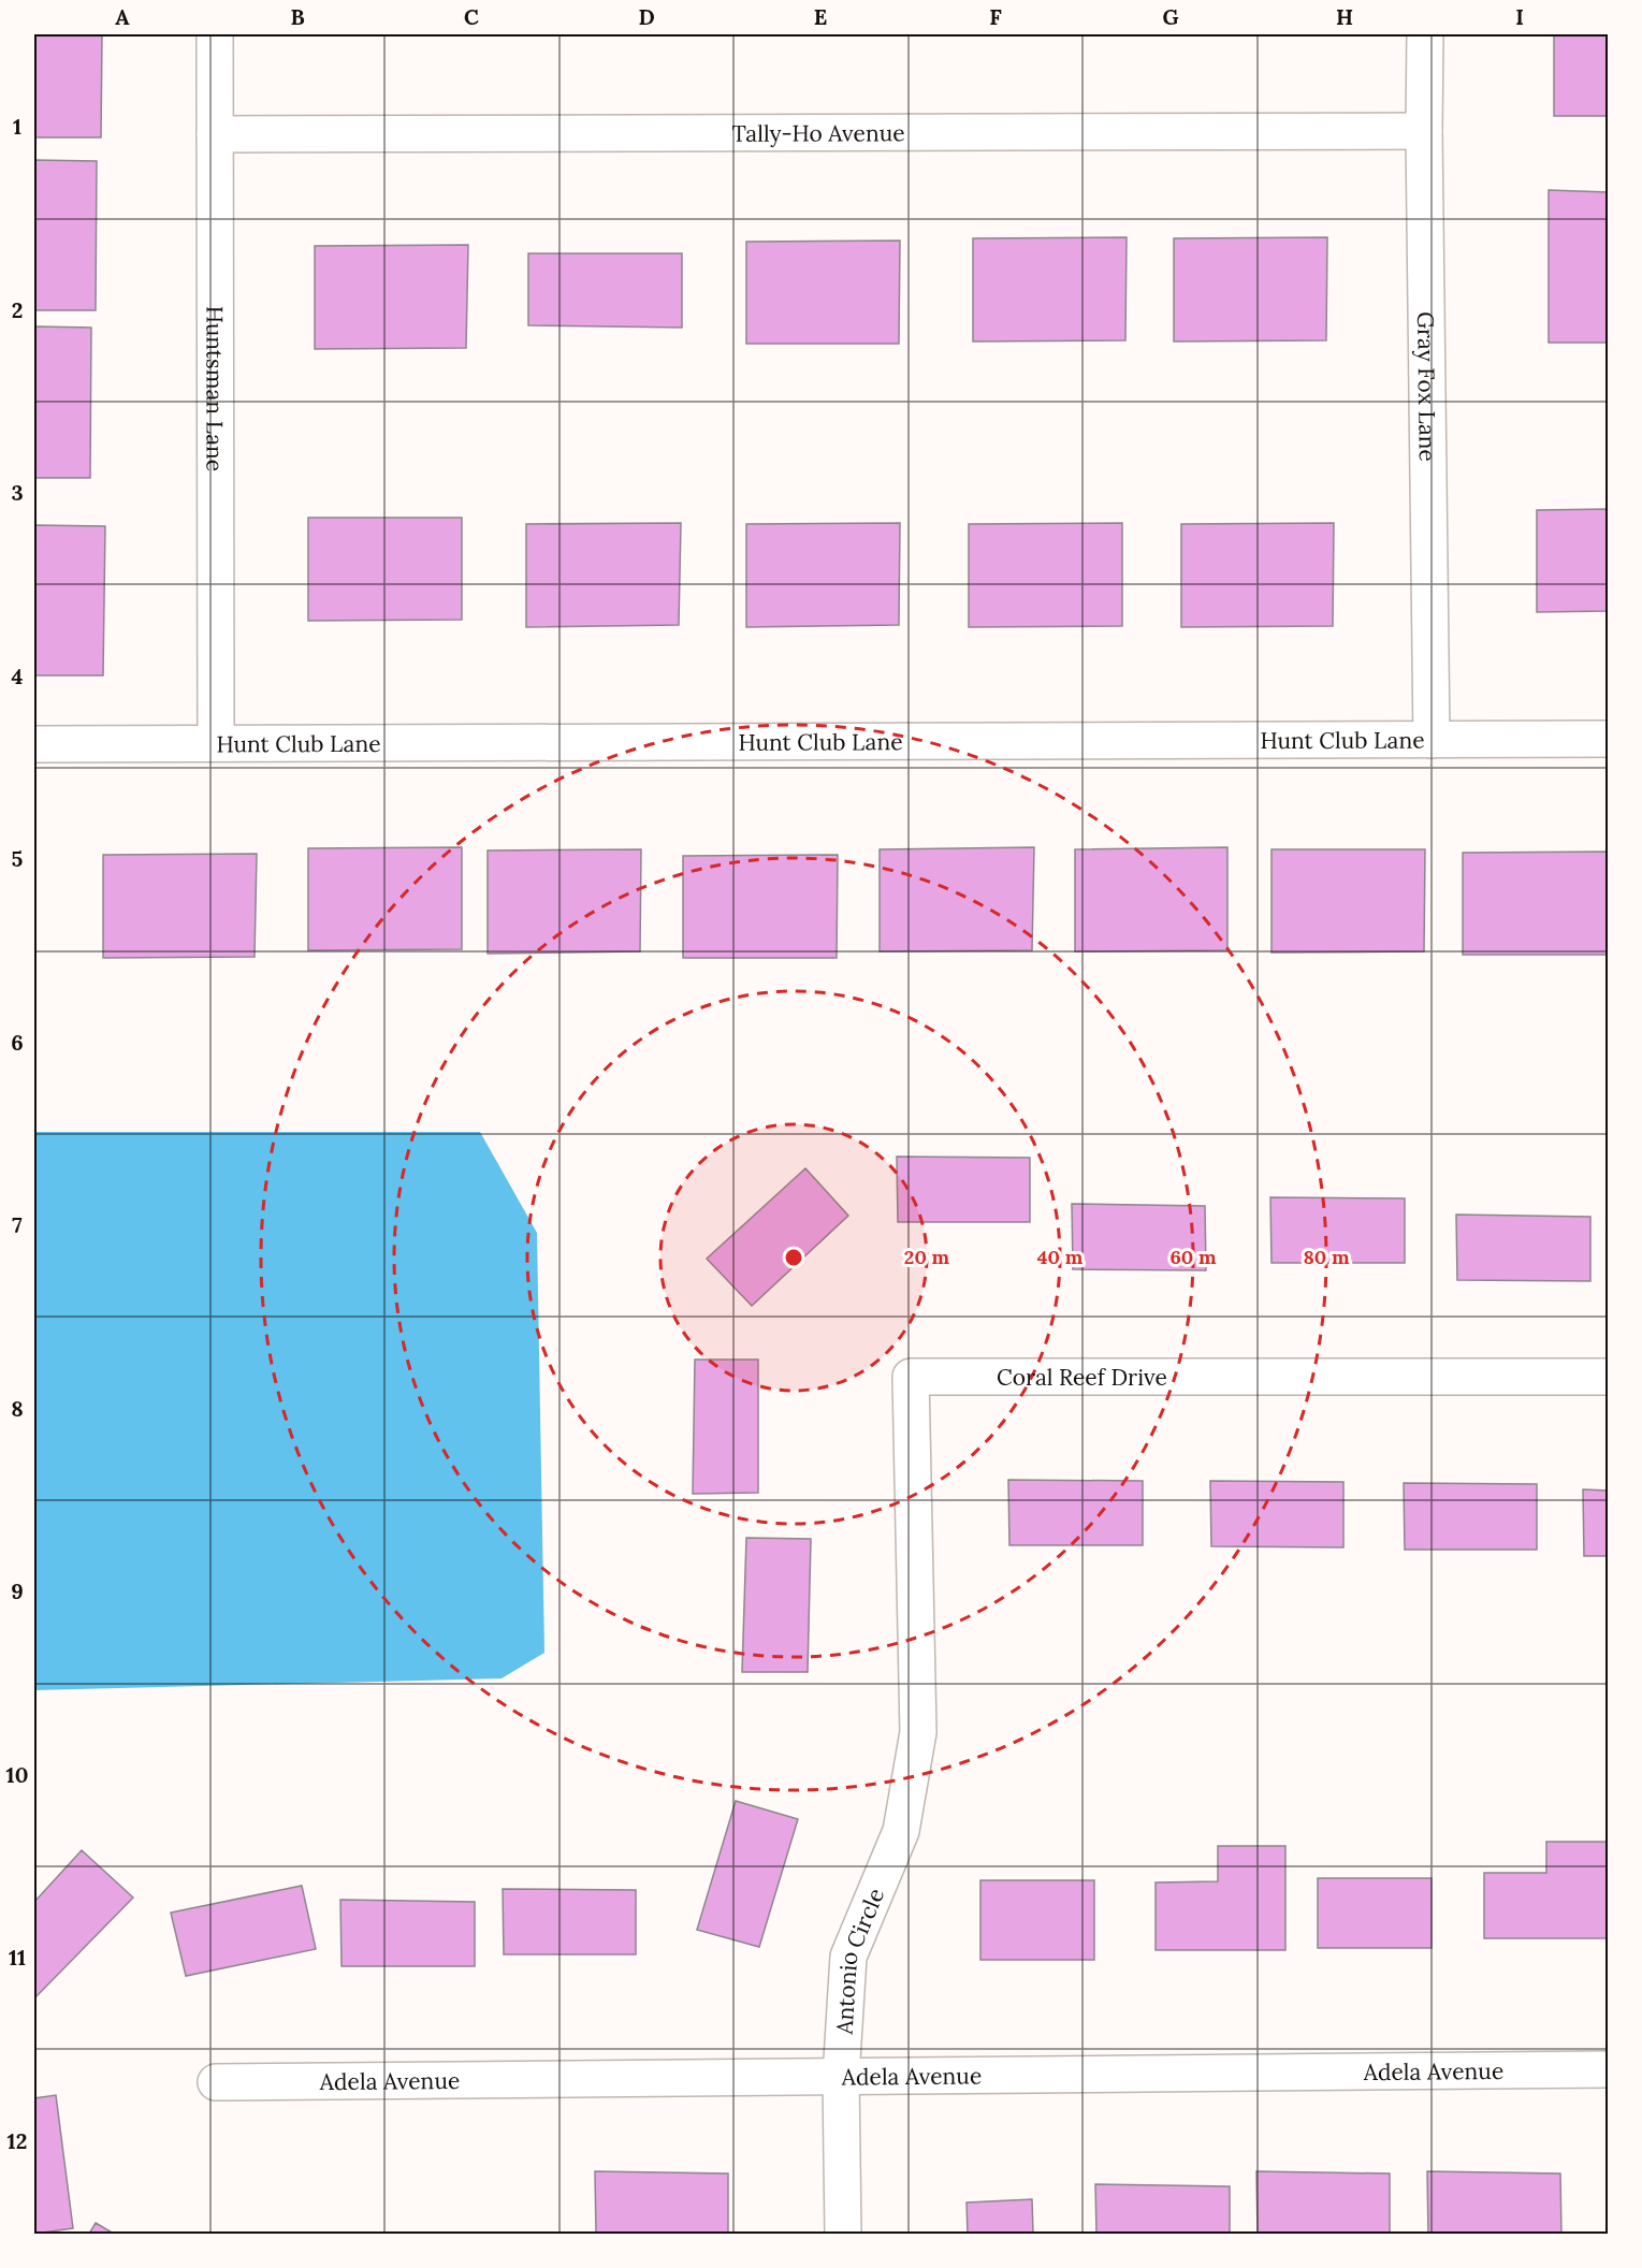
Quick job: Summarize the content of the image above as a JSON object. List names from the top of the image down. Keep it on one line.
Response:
{"streets":{"street":["Tally-Ho Avenue","Gray Fox Lane","Huntsman Lane","Hunt Club Lane","Coral Reef Drive","Antonio Circle","Adela Avenue"]},"crossings":[["Tally-Ho Avenue","Gray Fox Lane"],["Tally-Ho Avenue","Huntsman Lane"],["Gray Fox Lane","Hunt Club Lane"],["Huntsman Lane","Hunt Club Lane"],["Coral Reef Drive","Antonio Circle"],["Antonio Circle","Adela Avenue"]],"grid":{"columns":["A","B","C","D","E","F","G","H","I"],"rows":["1","2","3","4","5","6","7","8","9","10","11","12"]},"rings":["20 m","40 m","60 m","80 m"]}
